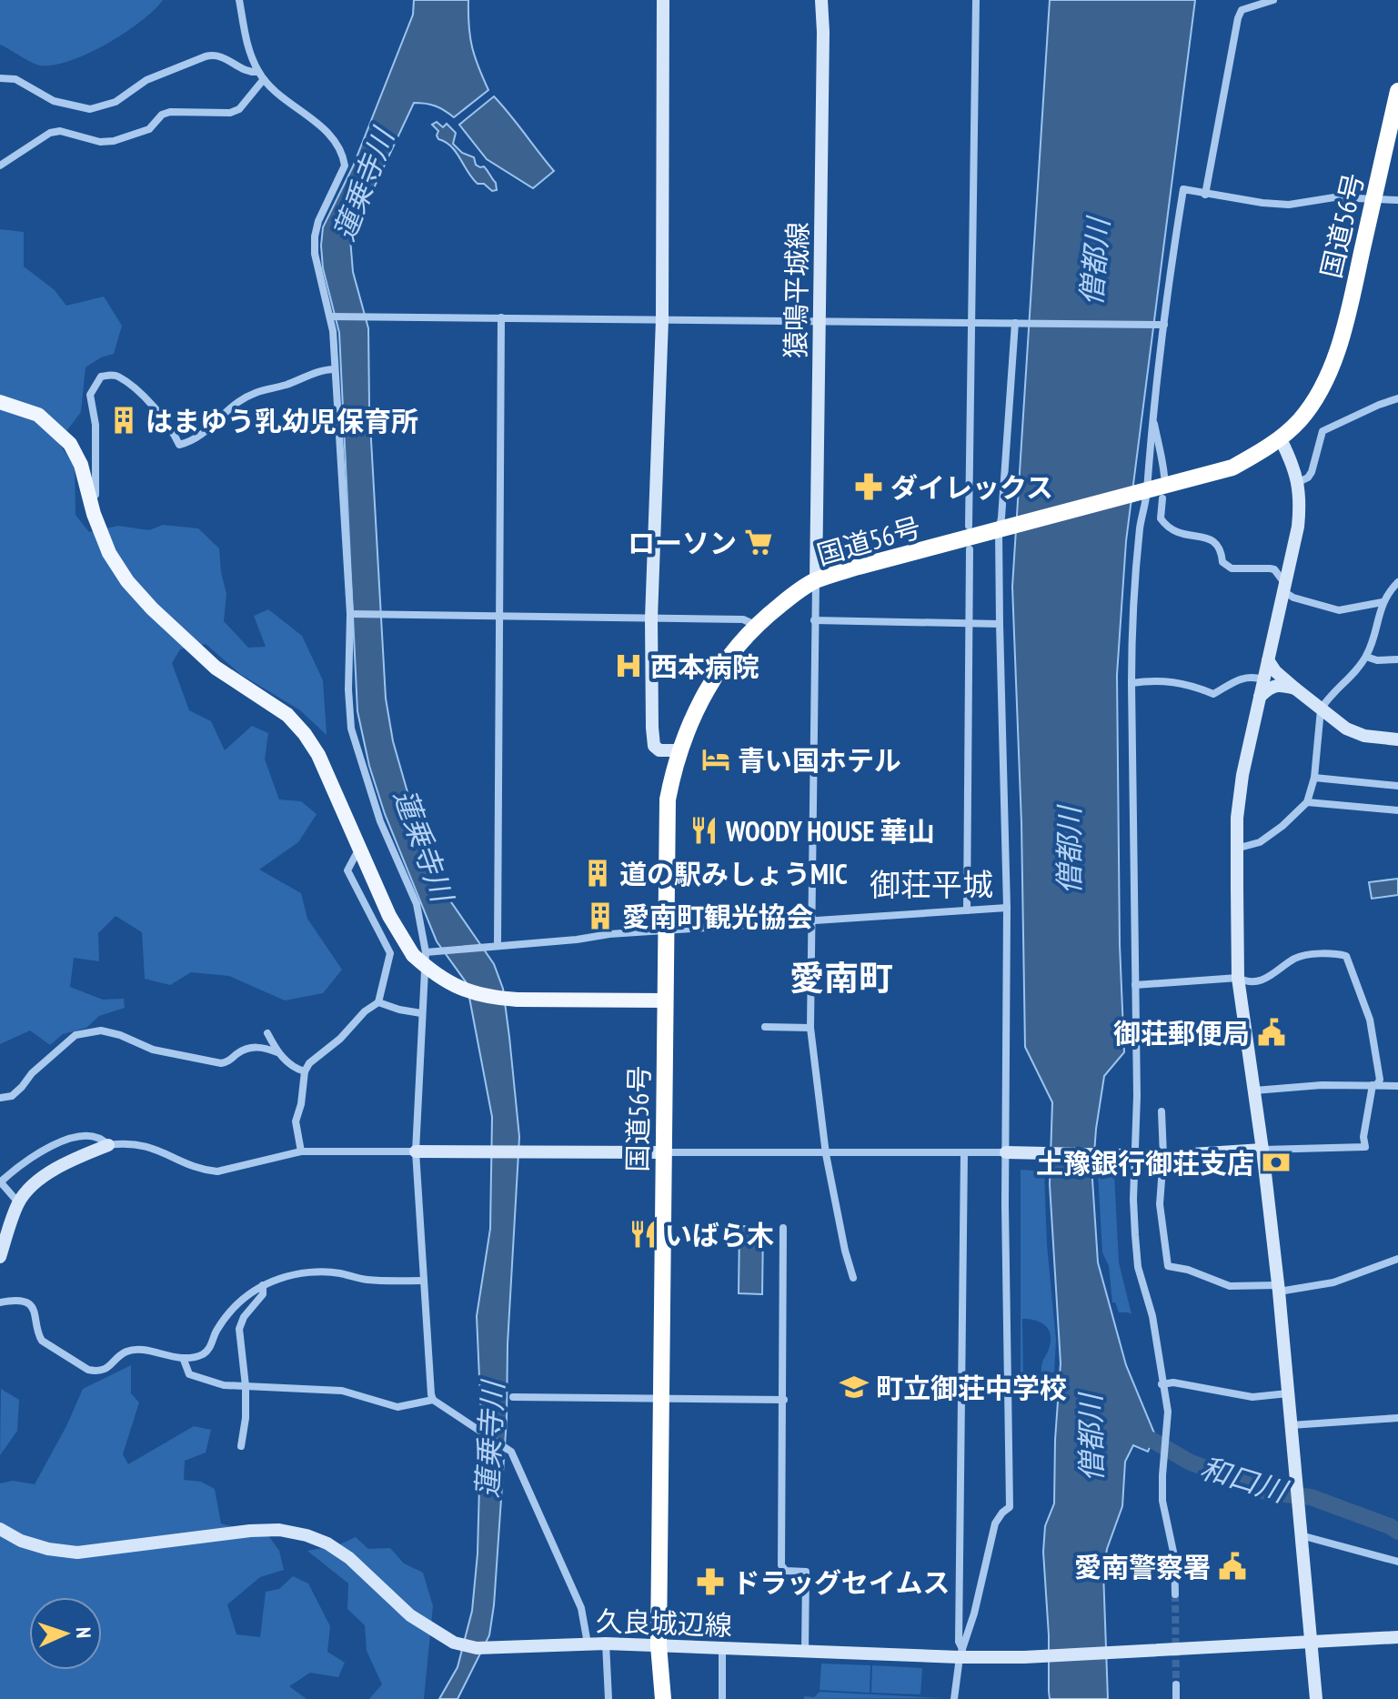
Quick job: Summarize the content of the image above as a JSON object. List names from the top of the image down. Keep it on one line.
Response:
{"streets":{"highway":["国道56号"],"street":["猿鳴平城線","久良城辺線"]},"crossings":[["国道56号","猿鳴平城線"],["国道56号","久良城辺線"]],"districts":["御荘平城","愛南町"],"water":["蓮乗寺川","僧都川","和口川"],"places":{"building":["はまゆう乳幼児保育所","道の駅みしょうMIC","愛南町観光協会"],"pharmacy":["ダイレックス","ドラッグセイムス"],"supermarket":["ローソン"],"hospital":["西本病院"],"hotel":["青い国ホテル"],"restaurant":["WOODY HOUSE 華山","いばら木"],"public building":["御荘郵便局","愛南警察署"],"bank":["土豫銀行御荘支店"],"school or university":["町立御荘中学校"]},"north":"right"}
